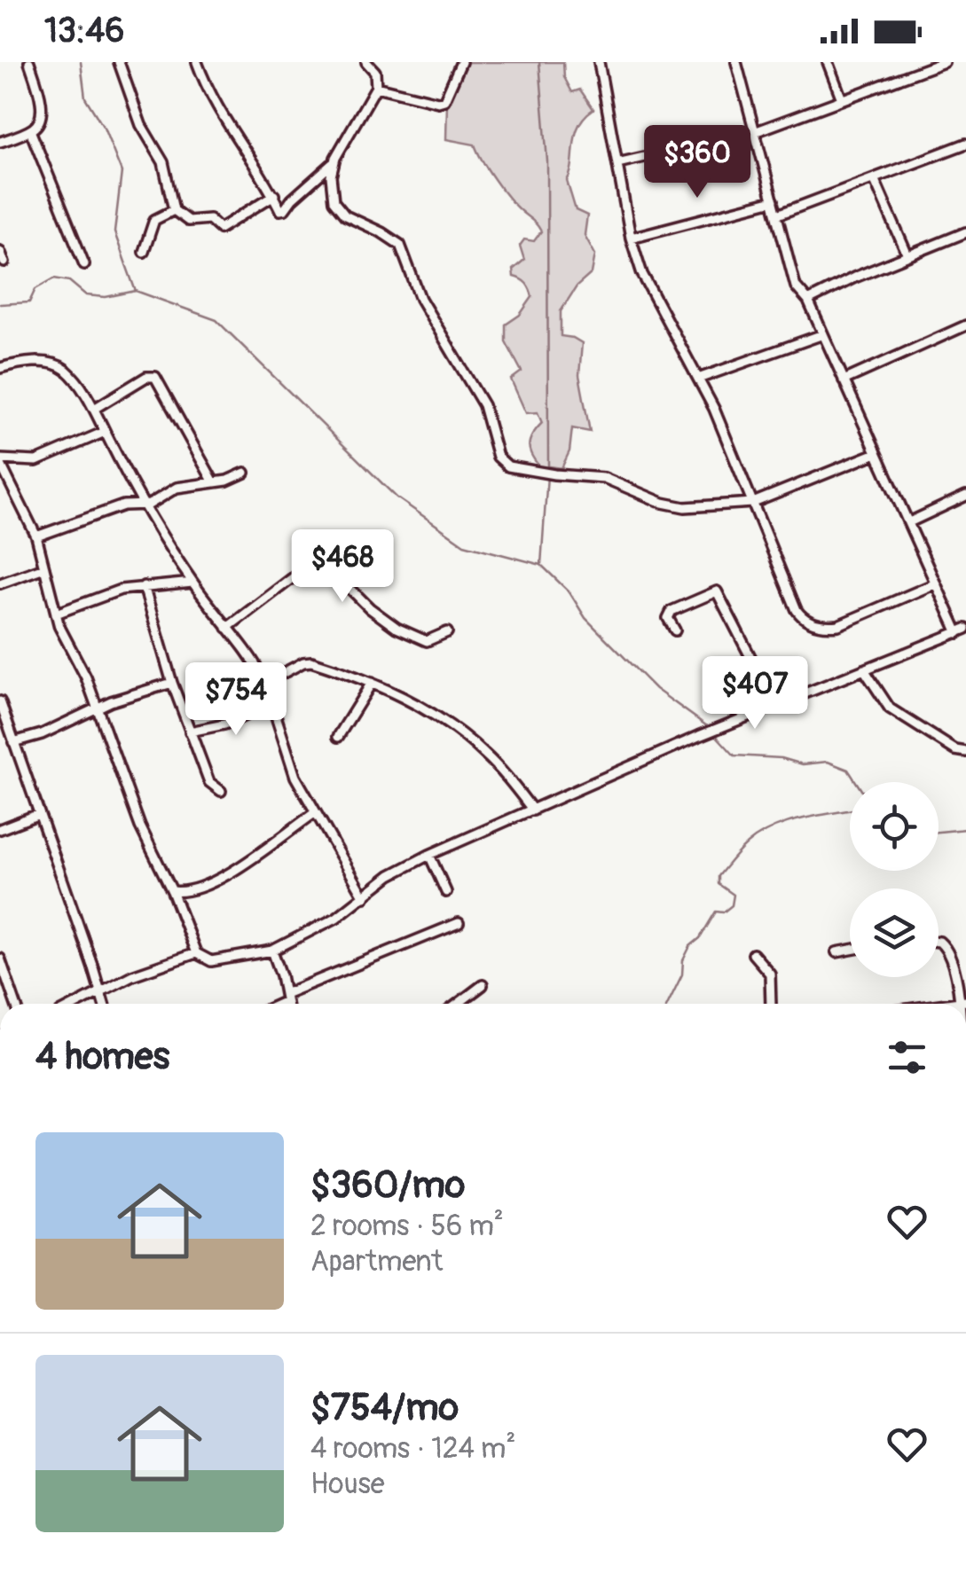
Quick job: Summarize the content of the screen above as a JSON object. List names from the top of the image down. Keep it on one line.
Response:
{"page":{"status":"13:46","price":["$360","$468","$407","$754"],"heading":"4 homes","list":[{"name":"$360/mo","note":"2 rooms · 56 m² · Apartment"},{"name":"$754/mo","note":"4 rooms · 124 m² · House"}]}}
